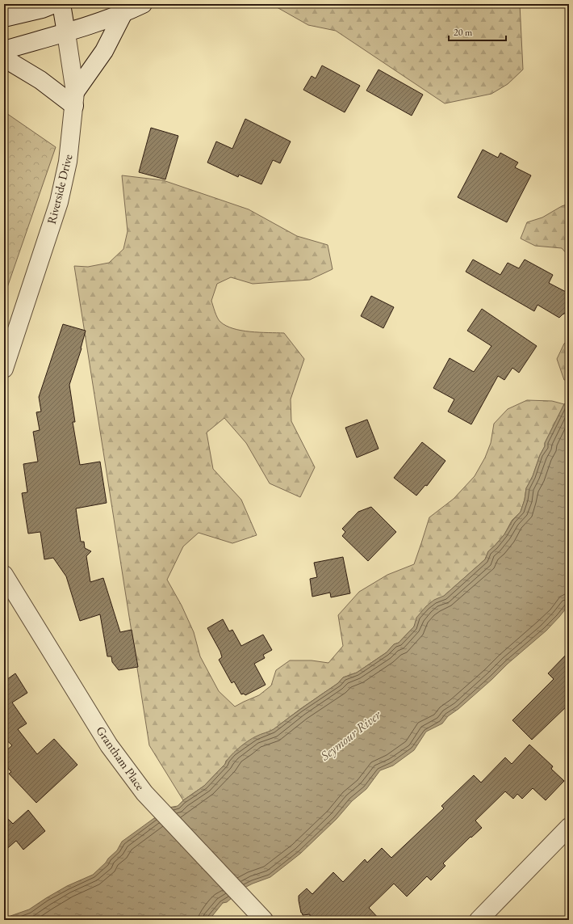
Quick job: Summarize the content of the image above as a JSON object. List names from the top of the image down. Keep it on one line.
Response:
{"streets":{"street":["Riverside Drive","Grantham Place"]},"water":["Seymour River"],"scale_bar":"20 m"}
